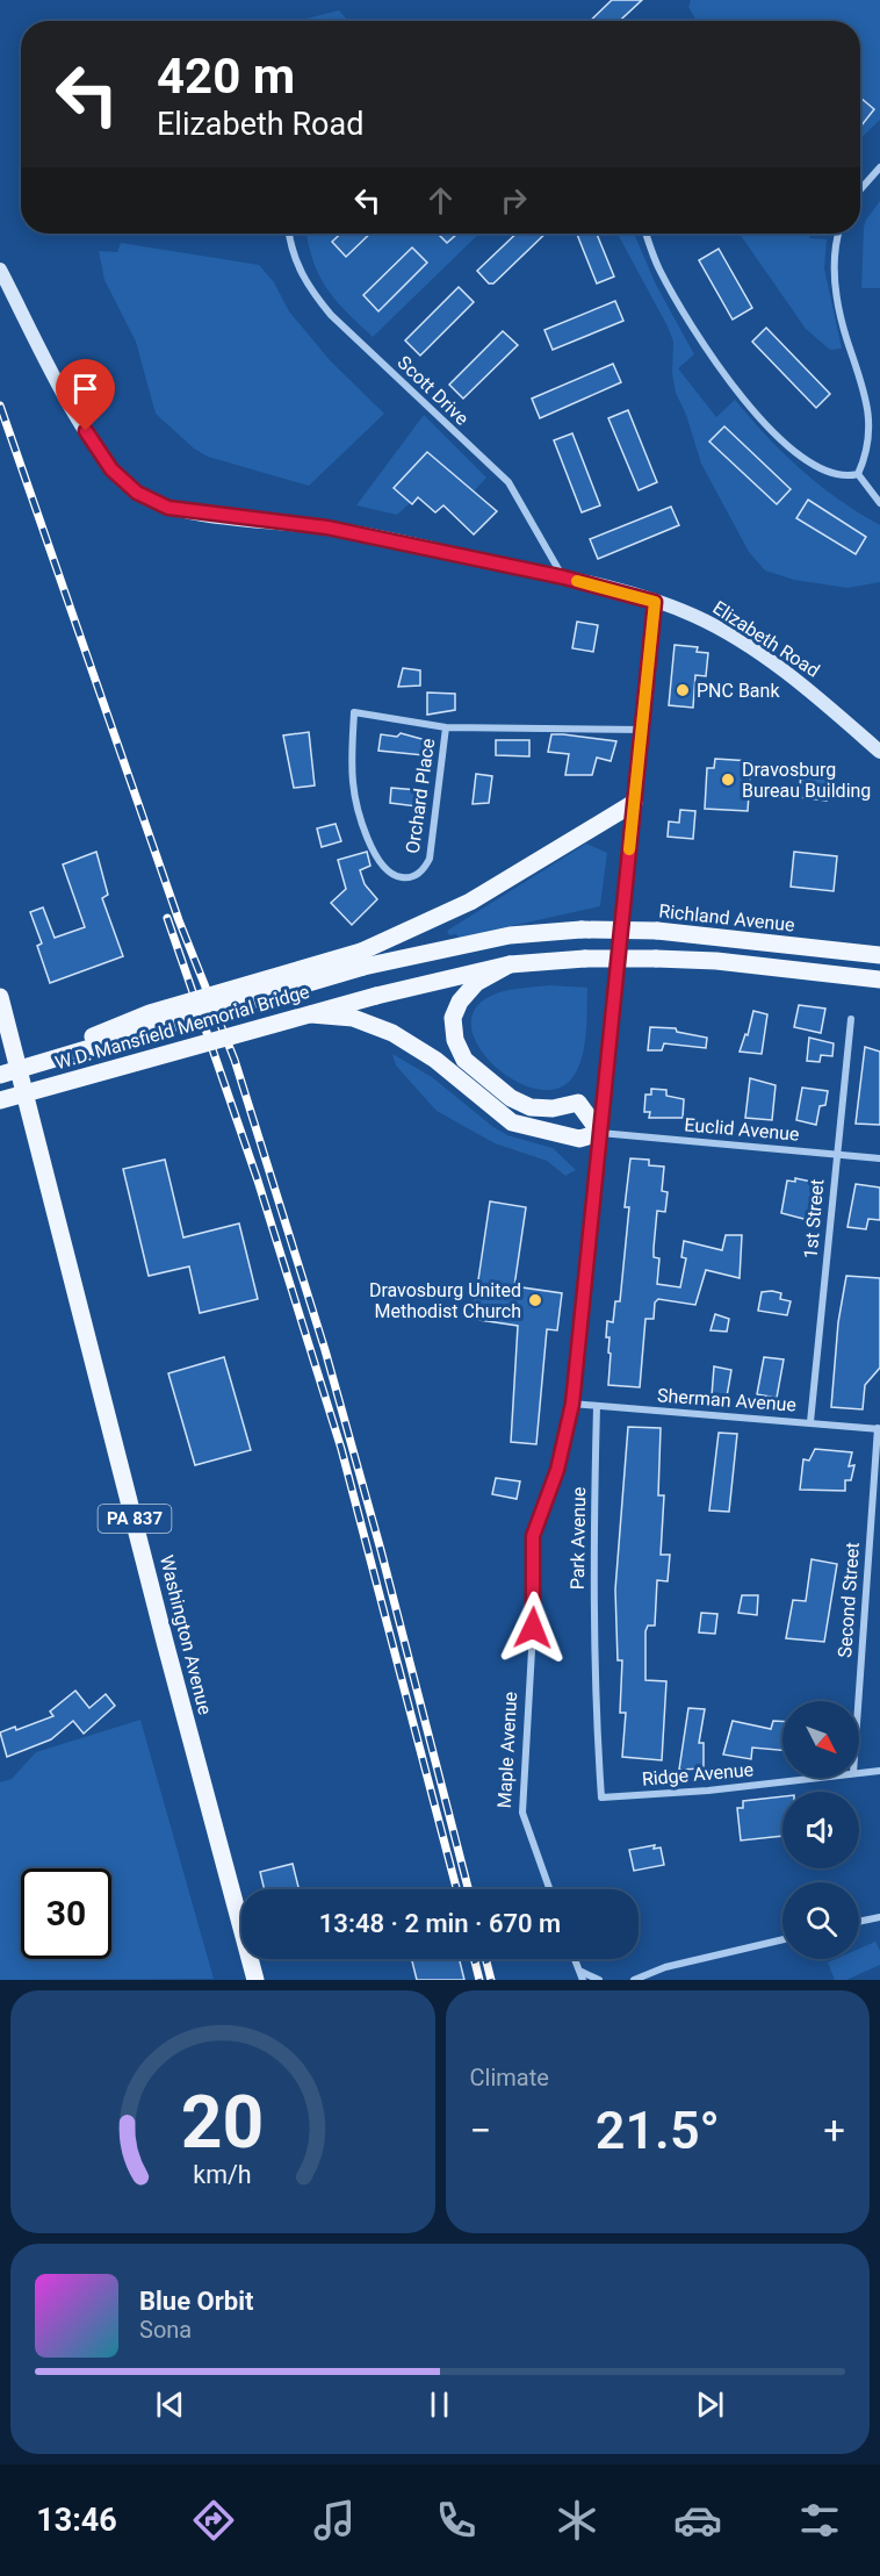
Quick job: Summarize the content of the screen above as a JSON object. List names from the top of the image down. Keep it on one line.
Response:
{"streets":{"main road":["Elizabeth Road","Richland Avenue","W.D. Mansfield Memorial Bridge","PA 837","Washington Avenue","Maple Avenue"],"street":["Scott Drive","Orchard Place","Euclid Avenue","1st Street","Sherman Avenue","Park Avenue","Second Street","Ridge Avenue"]},"crossings":[["Scott Drive","Elizabeth Road"],["Elizabeth Road","Maple Avenue"],["Euclid Avenue","1st Street"],["Euclid Avenue","Maple Avenue"],["1st Street","Sherman Avenue"],["Sherman Avenue","Park Avenue"],["Sherman Avenue","Second Street"],["Sherman Avenue","Maple Avenue"],["Park Avenue","Ridge Avenue"]],"places":["PNC Bank","Dravosburg Bureau Building","Dravosburg United Methodist Church"],"north":"bottom right","page":{"turn":["420 m","Elizabeth Road"],"limit":"30","trip":"13:48 · 2 min · 670 m","tile":"Climate","heat":["−","21.5°","+"],"song":["Blue Orbit","Sona"],"tabs":"13:46","gauge":["20","km/h"]}}
